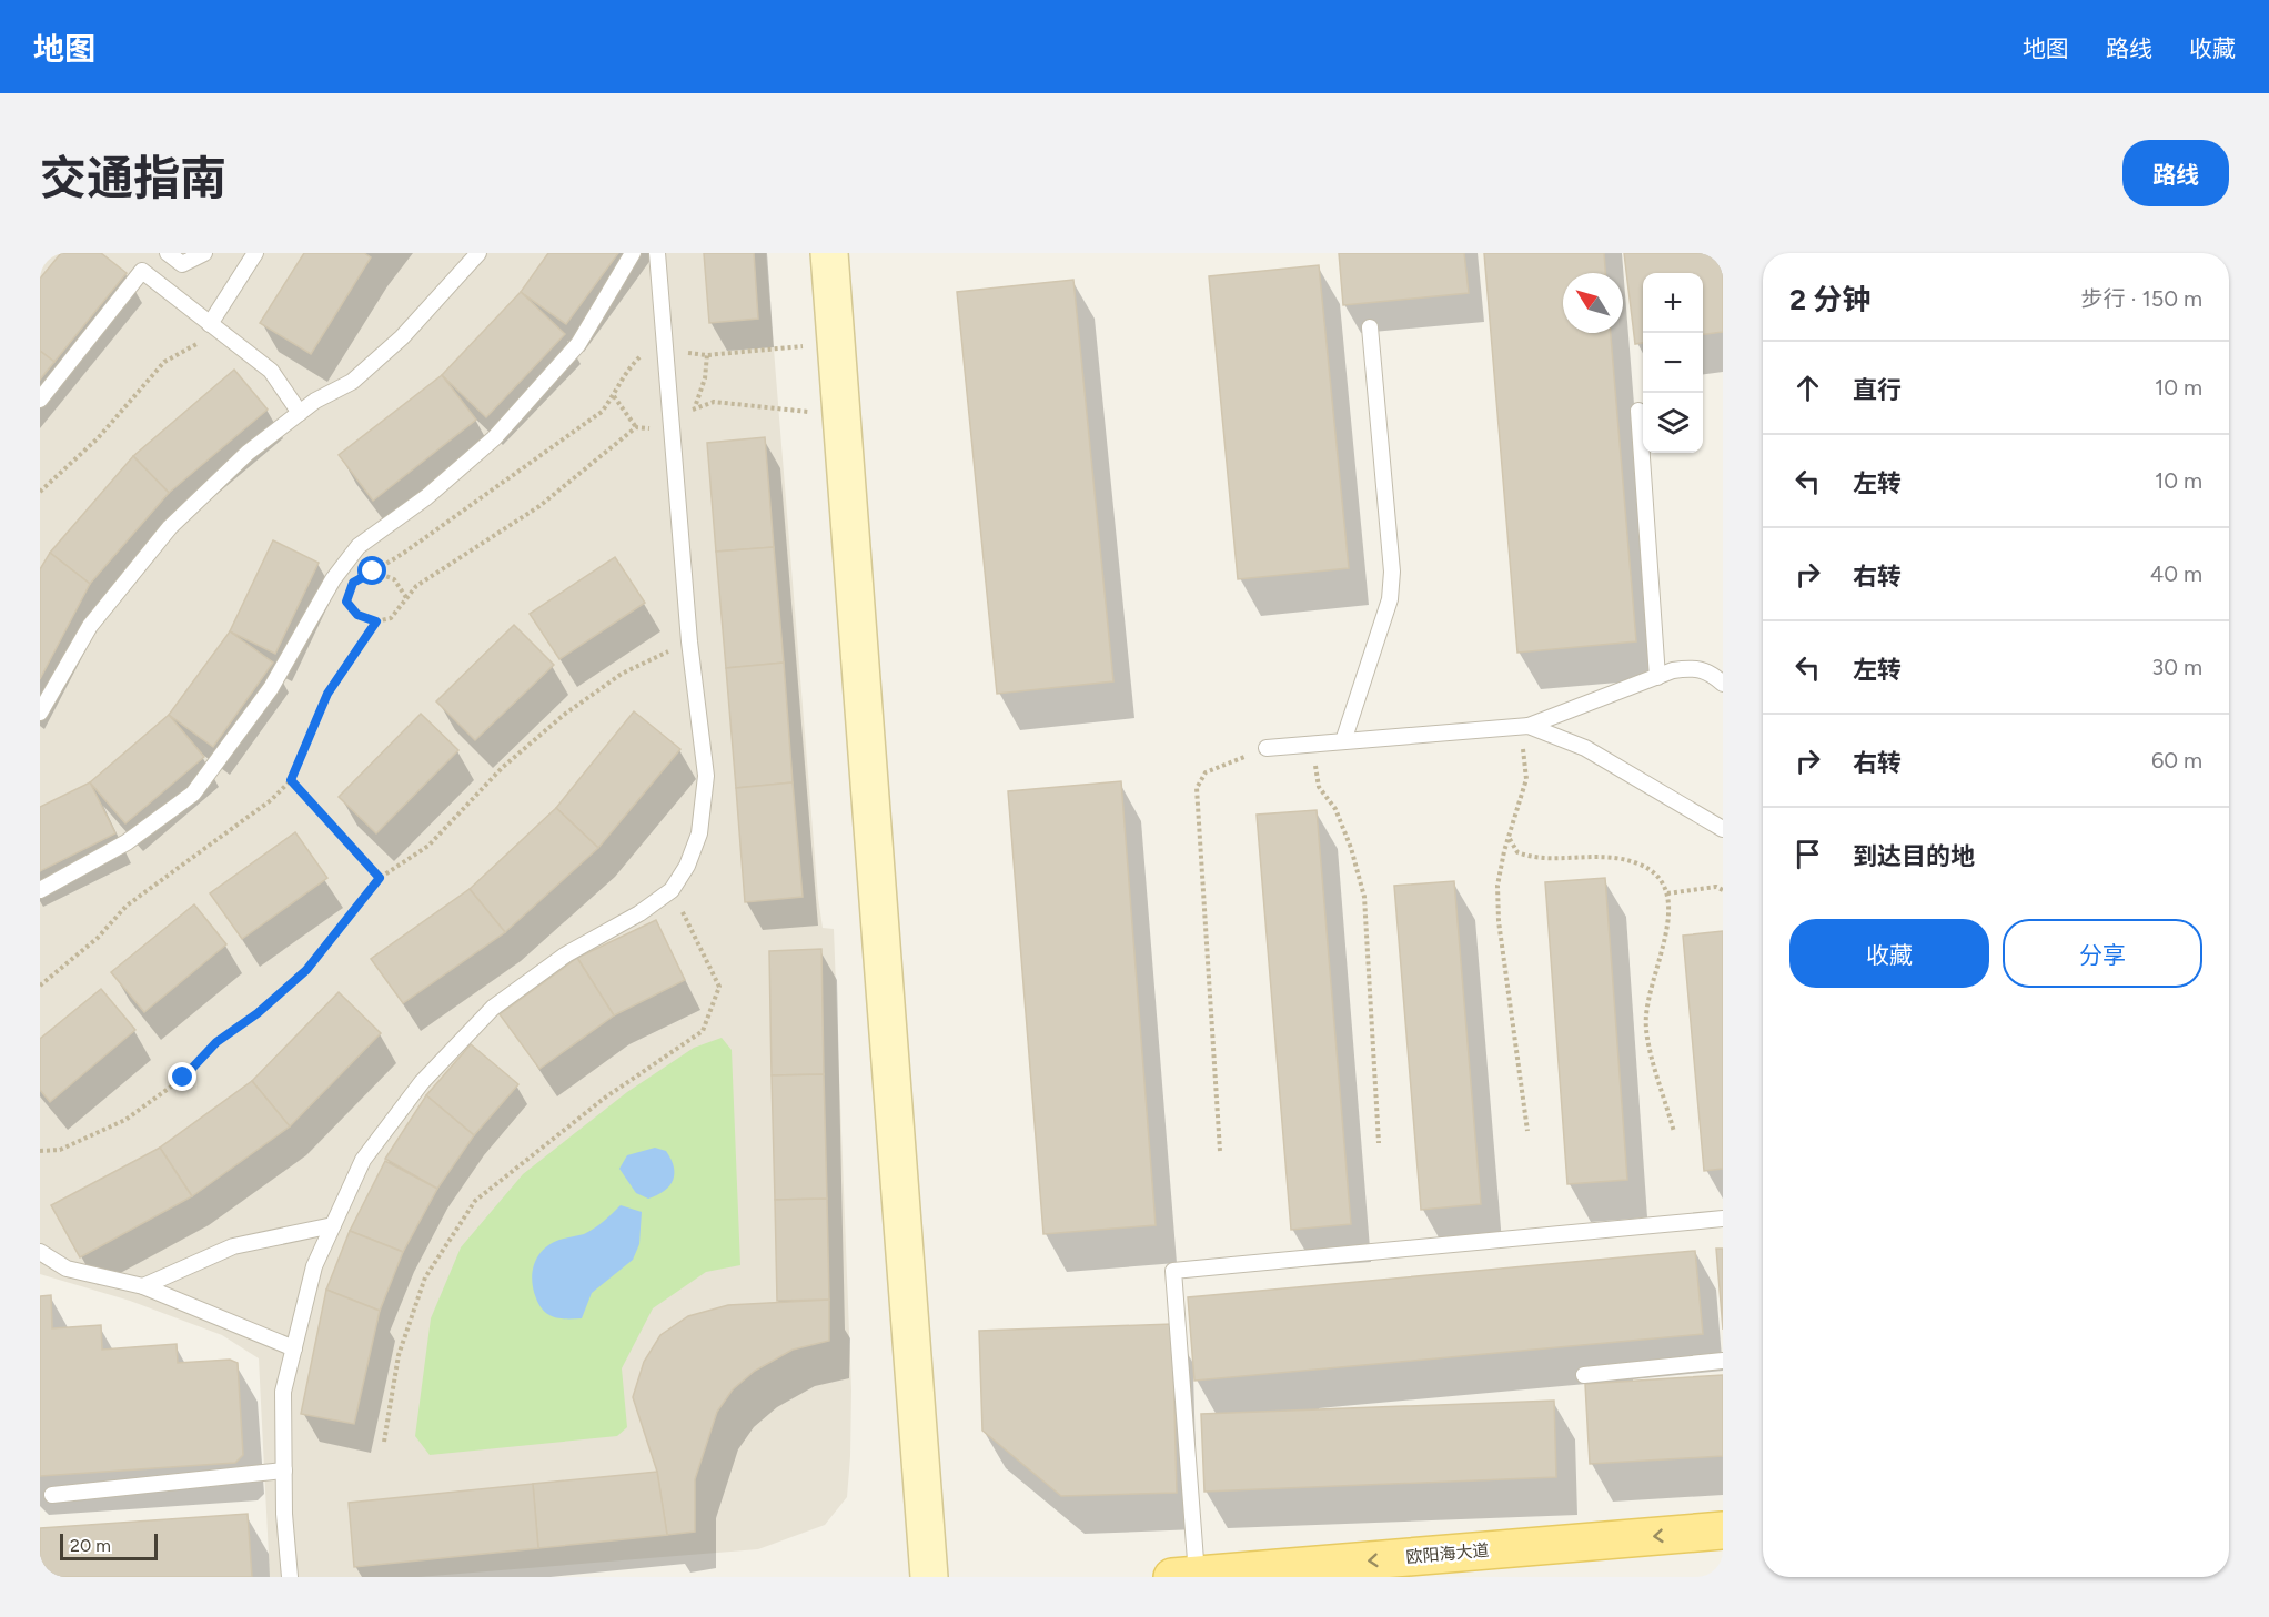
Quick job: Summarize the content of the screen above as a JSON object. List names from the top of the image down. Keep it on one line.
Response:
{"streets":{"main road":["欧阳海大道"]},"one_way":["欧阳海大道"],"scale_bar":"20 m","north":"top left","page":{"header":"地图","nav":["地图","路线","收藏"],"title":"交通指南","buttons":["路线",["收藏","分享"]],"heading":["2 分钟","步行 · 150 m"],"map_buttons":["+","−"],"list":[["直行","10 m"],["左转","10 m"],["右转","40 m"],["左转","30 m"],["右转","60 m"],"到达目的地"],"scale":"20 m"}}
